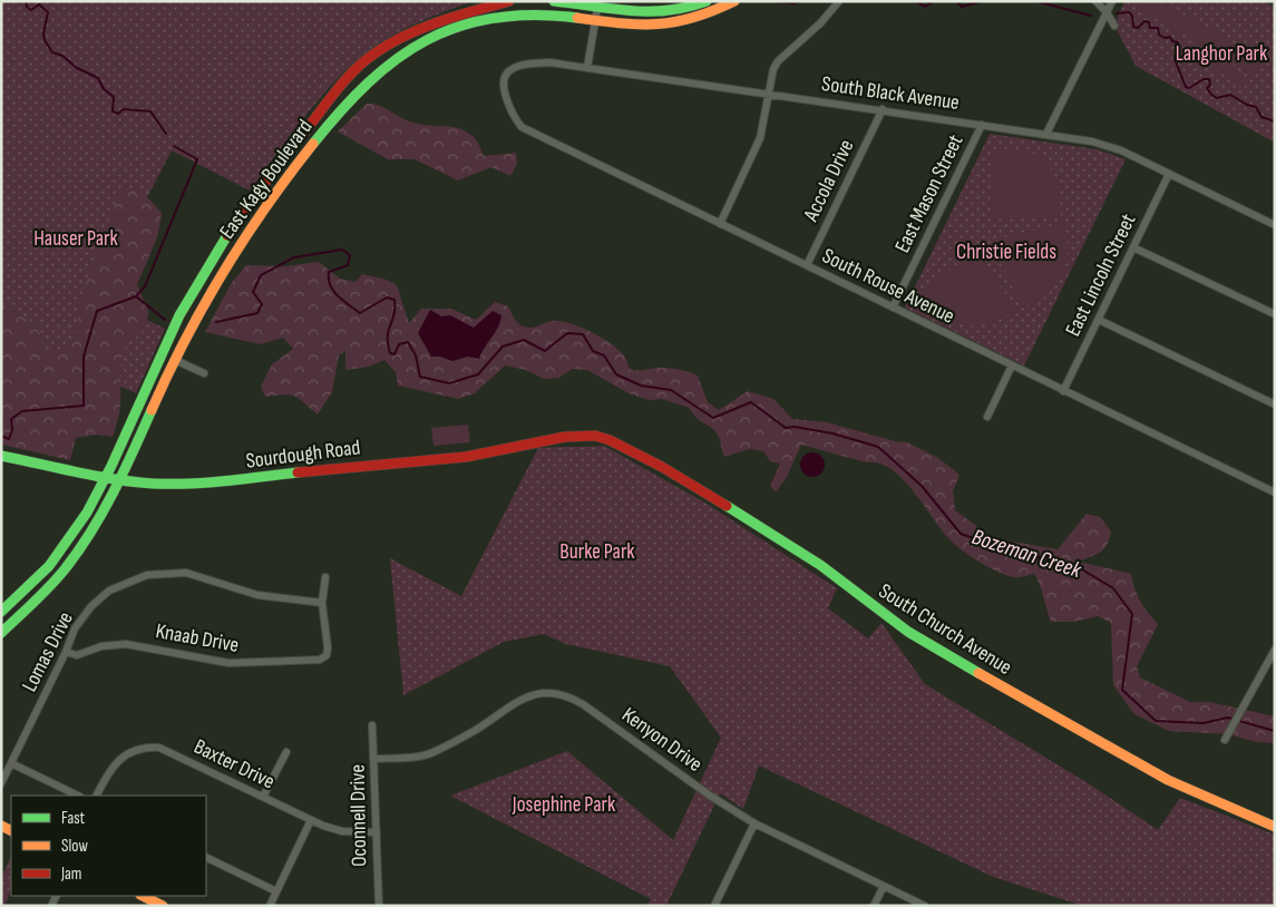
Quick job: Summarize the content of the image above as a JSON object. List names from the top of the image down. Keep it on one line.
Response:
{"streets":{"main road":["East Kagy Boulevard","Sourdough Road","South Church Avenue"],"street":["South Black Avenue","Accola Drive","East Mason Street","East Lincoln Street","South Rouse Avenue","Knaab Drive","Lomas Drive","Kenyon Drive","Baxter Drive","Oconnell Drive"]},"crossings":[["South Black Avenue","Accola Drive"],["South Black Avenue","East Mason Street"],["South Black Avenue","East Lincoln Street"],["South Black Avenue","South Rouse Avenue"],["East Kagy Boulevard","Sourdough Road"],["Accola Drive","South Rouse Avenue"],["East Mason Street","South Rouse Avenue"],["East Lincoln Street","South Rouse Avenue"],["Sourdough Road","South Church Avenue"],["Knaab Drive","Lomas Drive"],["Kenyon Drive","Oconnell Drive"],["Baxter Drive","Oconnell Drive"]],"water":["Bozeman Creek"],"parks":["Langhor Park","Hauser Park","Christie Fields","Burke Park","Josephine Park"],"legend":["Fast","Slow","Jam"]}
